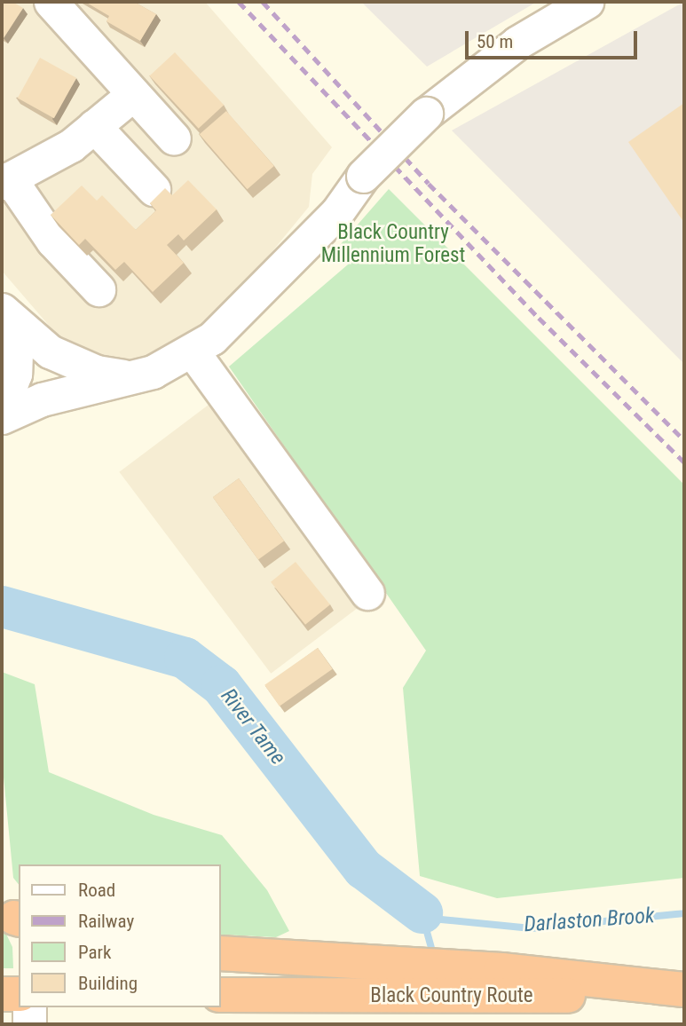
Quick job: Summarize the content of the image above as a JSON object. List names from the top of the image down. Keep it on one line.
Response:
{"streets":{"highway":["Black Country Route"]},"water":["River Tame","Darlaston Brook"],"parks":["Black Country Millennium Forest"],"legend":["Road","Railway","Park","Building"],"scale_bar":"50 m"}
